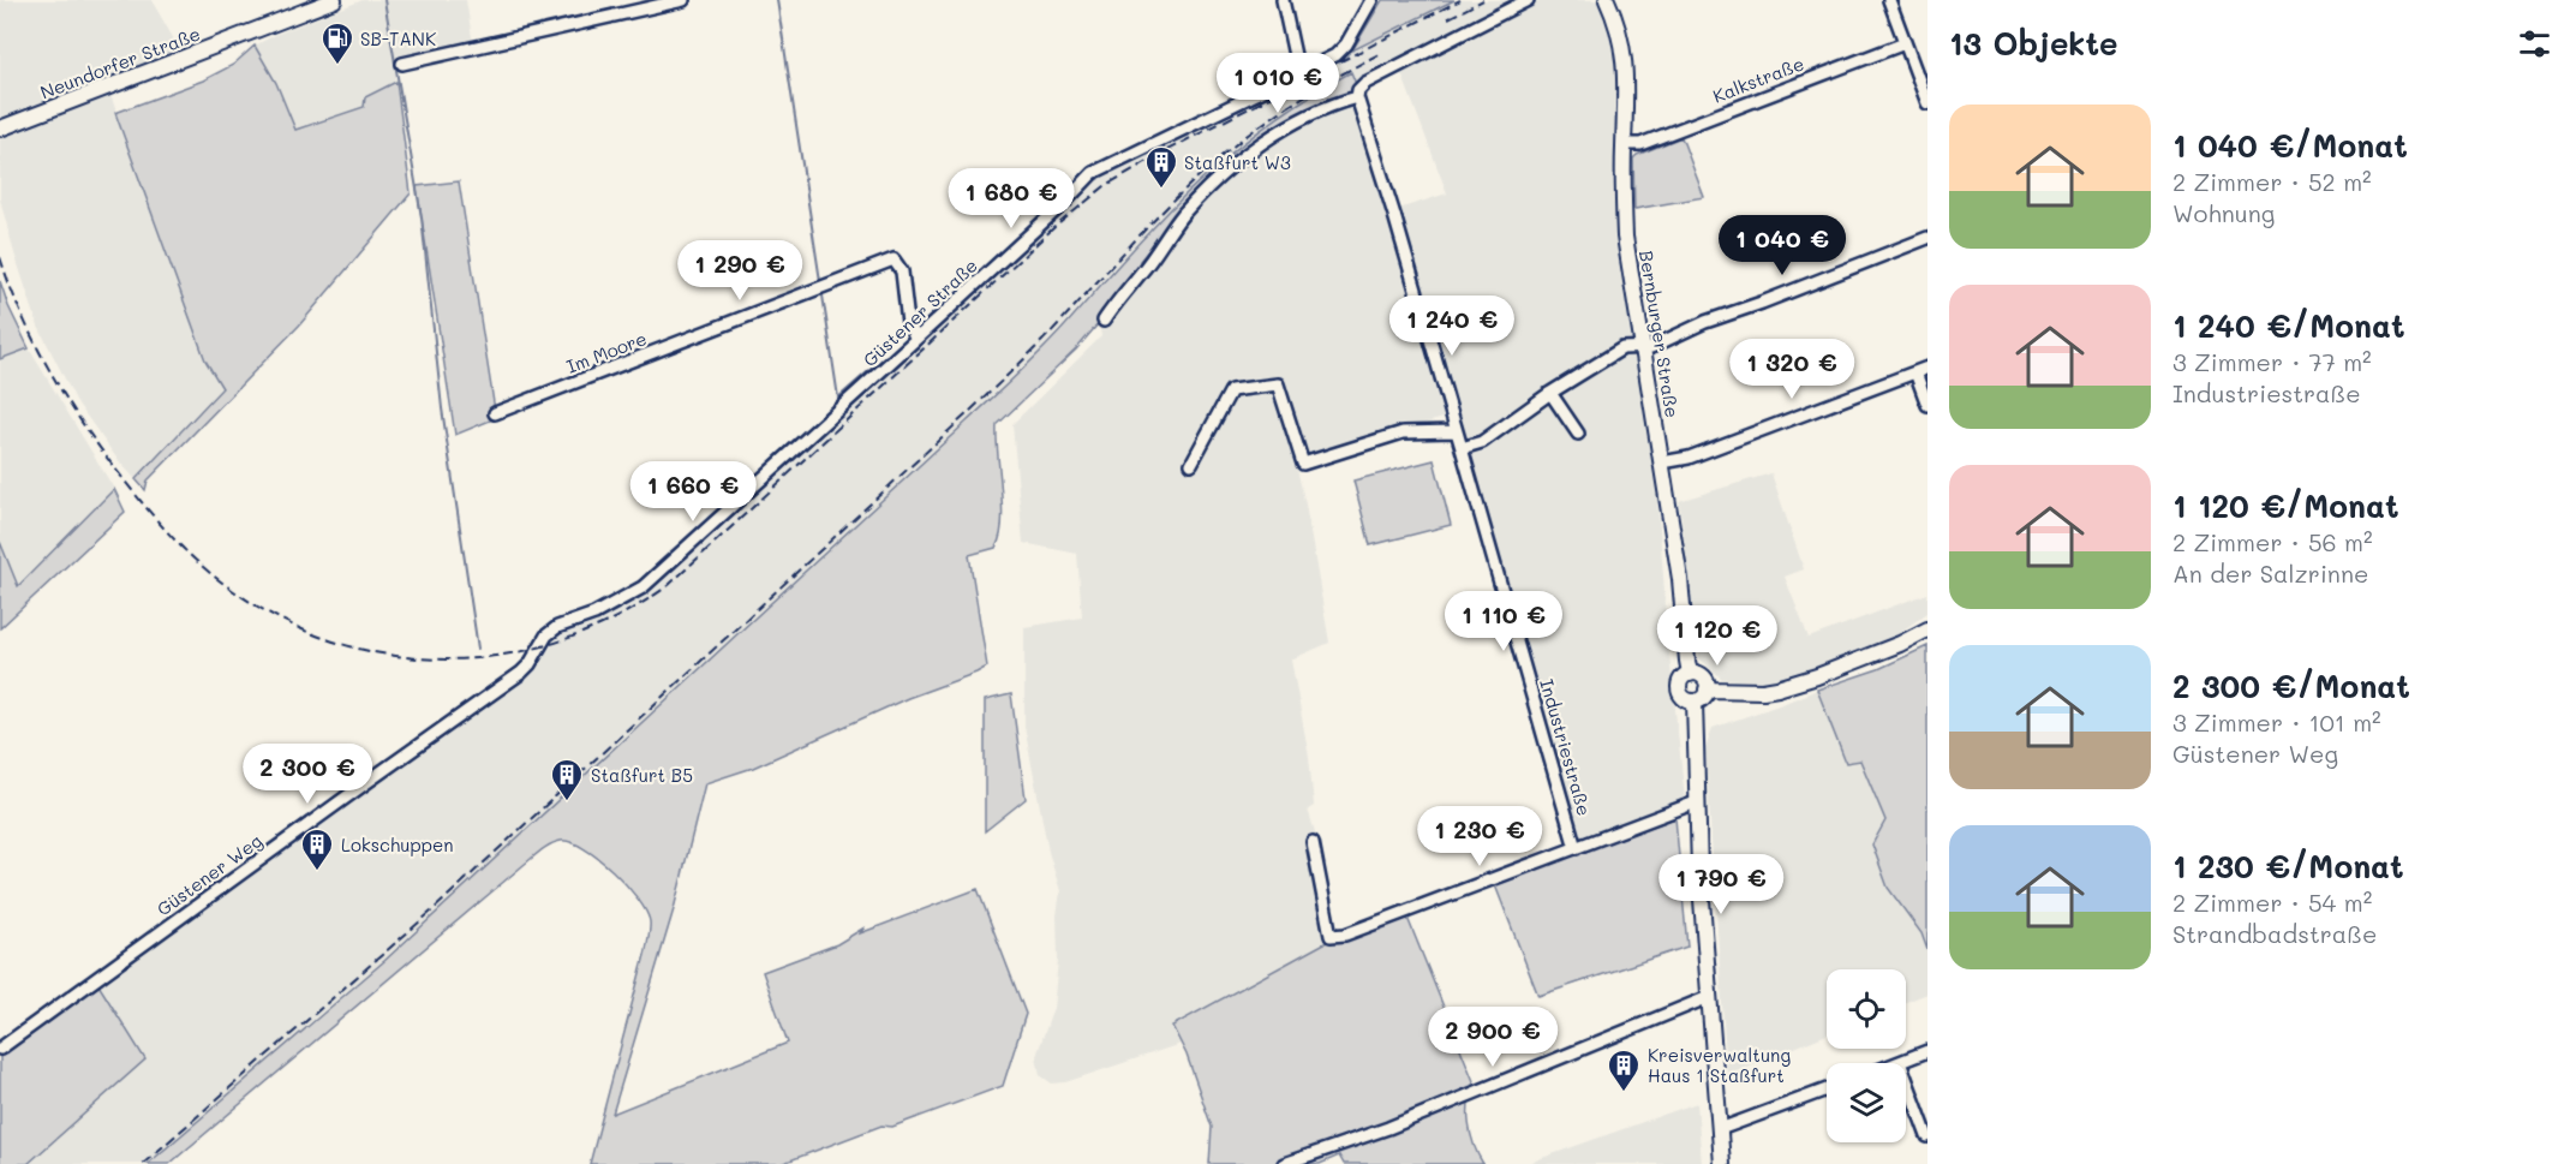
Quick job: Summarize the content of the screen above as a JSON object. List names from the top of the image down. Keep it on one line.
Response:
{"streets":{"main road":["Neundorfer Straße","Bernburger Straße"],"street":["Kalkstraße","Güstener Straße","Im Moore","Industriestraße","Güstener Weg"]},"crossings":[["Kalkstraße","Bernburger Straße"],["Güstener Straße","Im Moore"],["Güstener Straße","Güstener Weg"]],"places":{"fuel station":["SB-TANK"],"building":["Staßfurt W3","Staßfurt B5","Lokschuppen","Kreisverwaltung Haus 1 Staßfurt"]},"page":{"heading":"13 Objekte","price":["1 010 €","1 680 €","1 040 €","1 290 €","1 240 €","1 320 €","1 660 €","1 110 €","1 120 €","2 300 €","1 230 €","1 790 €","2 900 €"],"list":[{"name":"1 040 €/Monat","note":"2 Zimmer · 52 m² · Wohnung"},{"name":"1 240 €/Monat","note":"3 Zimmer · 77 m² · Industriestraße"},{"name":"1 120 €/Monat","note":"2 Zimmer · 56 m² · An der Salzrinne"},{"name":"2 300 €/Monat","note":"3 Zimmer · 101 m² · Güstener Weg"},{"name":"1 230 €/Monat","note":"2 Zimmer · 54 m² · Strandbadstraße"}]}}
